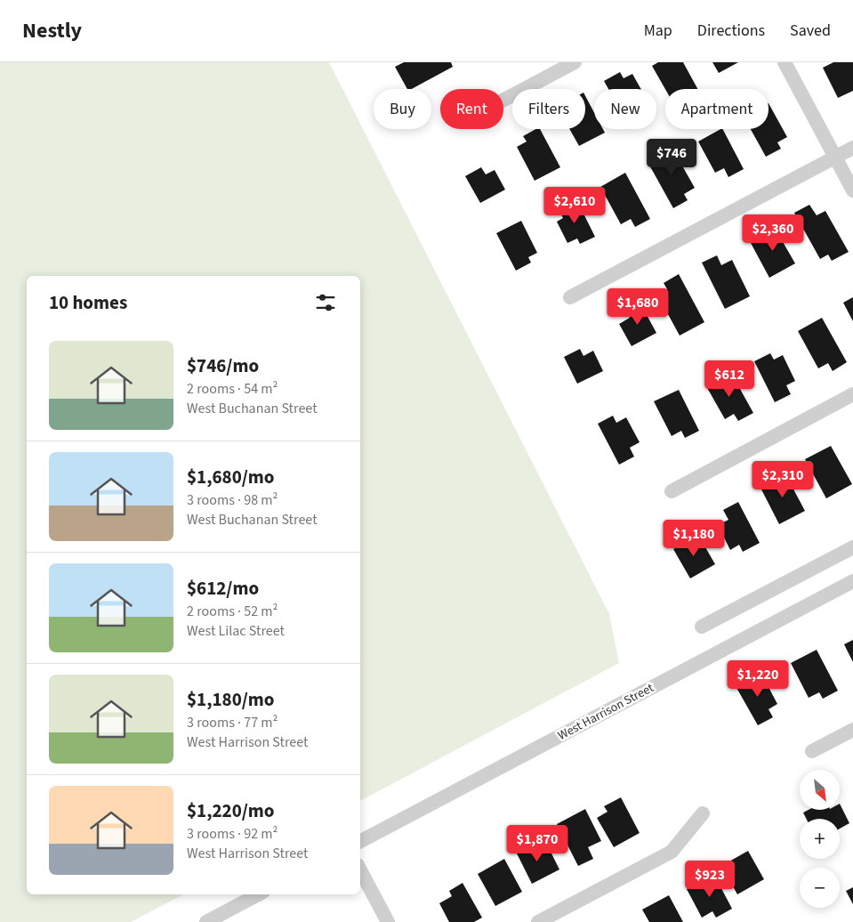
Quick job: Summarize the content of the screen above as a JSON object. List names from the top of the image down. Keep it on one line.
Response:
{"streets":{"street":["West Harrison Street"]},"north":"bottom right","page":{"header":"Nestly","nav":["Map","Directions","Saved"],"chip":["Buy","Rent","Filters","New","Apartment"],"price":["$746","$2,610","$2,360","$1,680","$612","$2,310","$1,180","$1,220","$1,870","$923"],"heading":"10 homes","list":[{"name":"$746/mo","note":"2 rooms · 54 m² · West Buchanan Street"},{"name":"$1,680/mo","note":"3 rooms · 98 m² · West Buchanan Street"},{"name":"$612/mo","note":"2 rooms · 52 m² · West Lilac Street"},{"name":"$1,180/mo","note":"3 rooms · 77 m² · West Harrison Street"},{"name":"$1,220/mo","note":"3 rooms · 92 m² · West Harrison Street"}],"map_buttons":["+","−"]}}
